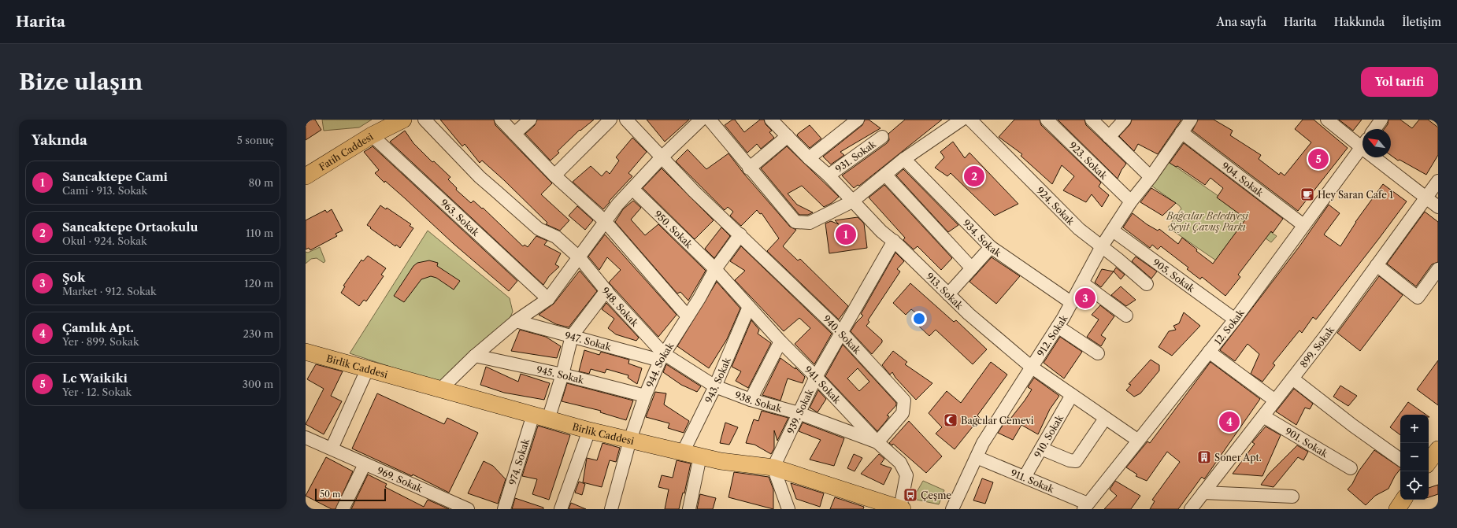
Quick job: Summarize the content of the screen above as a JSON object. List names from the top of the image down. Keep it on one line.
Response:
{"streets":{"main road":["Fatih Caddesi","Birlik Caddesi"],"street":["931. Sokak","923. Sokak","904. Sokak","924. Sokak","963. Sokak","950. Sokak","934. Sokak","905. Sokak","913. Sokak","948. Sokak","12. Sokak","940. Sokak","912. Sokak","947. Sokak","899. Sokak","944. Sokak","945. Sokak","943. Sokak","941. Sokak","938. Sokak","939. Sokak","910. Sokak","901. Sokak","974. Sokak","969. Sokak","911. Sokak"]},"crossings":[["Fatih Caddesi","963. Sokak"],["931. Sokak","913. Sokak"],["923. Sokak","912. Sokak"],["904. Sokak","12. Sokak"],["904. Sokak","912. Sokak"],["924. Sokak","912. Sokak"],["950. Sokak","944. Sokak"],["950. Sokak","941. Sokak"],["934. Sokak","912. Sokak"],["905. Sokak","12. Sokak"],["905. Sokak","912. Sokak"],["913. Sokak","12. Sokak"],["913. Sokak","912. Sokak"],["913. Sokak","939. Sokak"],["913. Sokak","910. Sokak"],["948. Sokak","947. Sokak"],["948. Sokak","944. Sokak"],["948. Sokak","938. Sokak"],["12. Sokak","911. Sokak"],["940. Sokak","944. Sokak"],["940. Sokak","941. Sokak"],["940. Sokak","938. Sokak"],["940. Sokak","939. Sokak"],["912. Sokak","911. Sokak"],["947. Sokak","944. Sokak"],["947. Sokak","938. Sokak"],["947. Sokak","974. Sokak"],["899. Sokak","901. Sokak"],["944. Sokak","Birlik Caddesi"],["944. Sokak","945. Sokak"],["944. Sokak","941. Sokak"],["944. Sokak","938. Sokak"],["Birlik Caddesi","943. Sokak"],["Birlik Caddesi","941. Sokak"],["Birlik Caddesi","939. Sokak"],["Birlik Caddesi","974. Sokak"],["945. Sokak","974. Sokak"],["943. Sokak","941. Sokak"],["943. Sokak","938. Sokak"],["941. Sokak","938. Sokak"],["941. Sokak","939. Sokak"],["938. Sokak","939. Sokak"],["910. Sokak","911. Sokak"]],"parks":["Bağcılar Belediyesi Seyit Çavuş Parkı"],"places":{"cafe":["Hey Saran Cafe 1"],"mosque":["Bağcılar Cemevi"],"building":["Soner Apt."],"bus stop":["Çeşme"]},"scale_bar":"50 m","north":"top left","page":{"header":"Harita","nav":["Ana sayfa","Harita","Hakkında","İletişim"],"buttons":"Yol tarifi","title":"Bize ulaşın","heading":["Yakında","5 sonuç"],"pins":["5","2","1","3","4"],"list":[{"mark":"1","name":"Sancaktepe Cami","note":"Cami · 913. Sokak","value":"80 m"},{"mark":"2","name":"Sancaktepe Ortaokulu","note":"Okul · 924. Sokak","value":"110 m"},{"mark":"3","name":"Şok","note":"Market · 912. Sokak","value":"120 m"},{"mark":"4","name":"Çamlık Apt.","note":"Yer · 899. Sokak","value":"230 m"},{"mark":"5","name":"Lc Waikiki","note":"Yer · 12. Sokak","value":"300 m"}],"map_buttons":["+","−"],"scale":"50 m"}}
